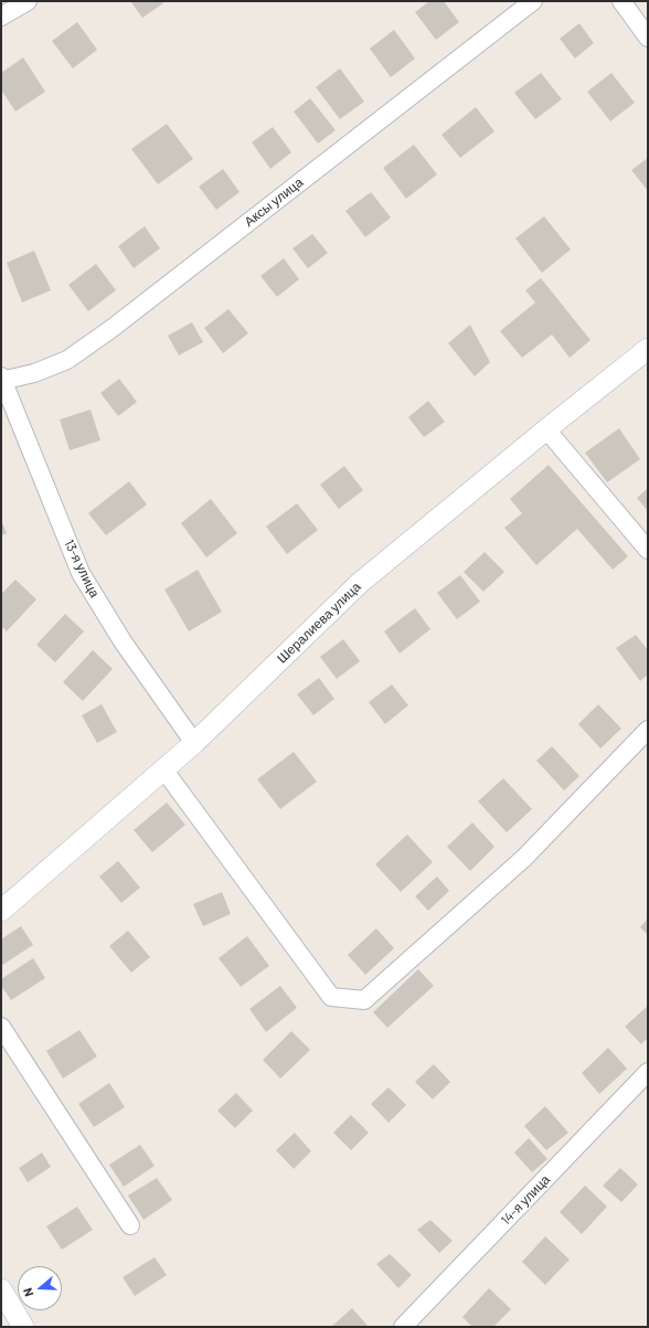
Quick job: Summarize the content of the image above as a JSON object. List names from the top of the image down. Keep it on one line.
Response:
{"streets":{"street":["Аксы улица","13-я улица","Шералиева улица","14-я улица"]},"crossings":[["Аксы улица","13-я улица"],["13-я улица","Шералиева улица"]],"north":"left"}
